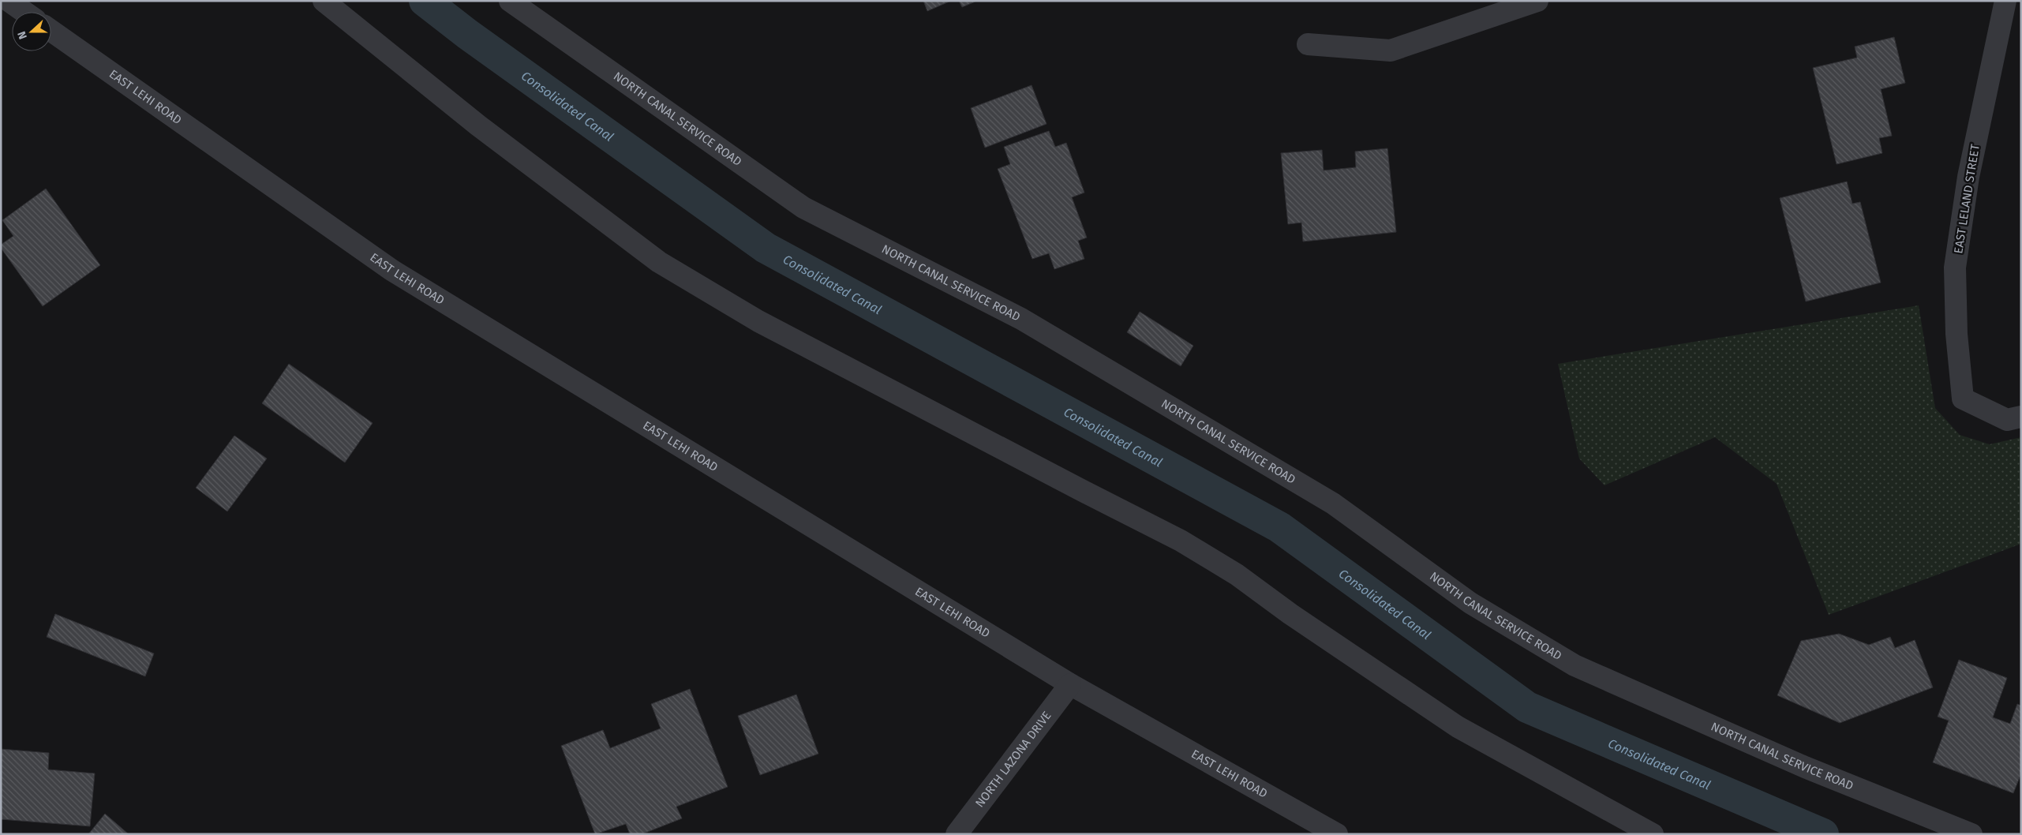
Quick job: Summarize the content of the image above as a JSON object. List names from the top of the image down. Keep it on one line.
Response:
{"streets":{"street":["EAST LEHI ROAD","NORTH CANAL SERVICE ROAD","EAST LELAND STREET","NORTH LAZONA DRIVE"]},"crossings":[["EAST LEHI ROAD","NORTH LAZONA DRIVE"]],"water":["Consolidated Canal"],"north":"left"}
